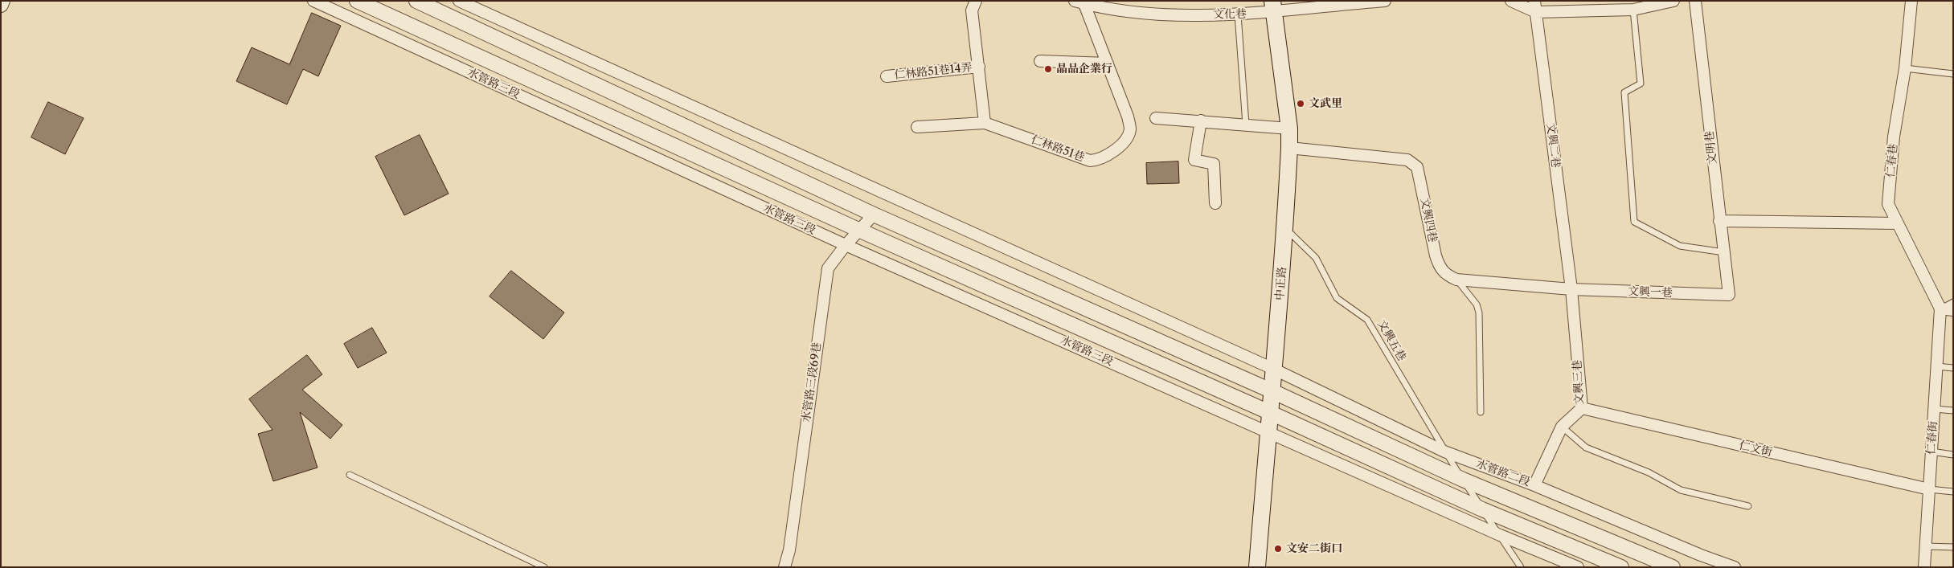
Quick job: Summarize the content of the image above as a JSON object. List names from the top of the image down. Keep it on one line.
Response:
{"streets":{"main road":["中正路"],"street":["文化巷","仁林路51巷14弄","水管路三段","文興二巷","文明巷","仁林路51巷","仁春巷","文興四巷","文興一巷","水管路三段69巷","文興三巷","仁春街","仁文街","水管路二段"],"lane":["文興五巷"]},"crossings":[["文化巷","仁林路51巷"],["文化巷","中正路"],["水管路三段","中正路"],["水管路三段","水管路三段69巷"],["文興二巷","文興四巷"],["文興二巷","文興一巷"],["文興二巷","文興三巷"],["文明巷","文興一巷"],["仁春巷","仁春街"],["文興四巷","中正路"],["文興四巷","文興一巷"],["文興四巷","文興三巷"],["中正路","文興五巷"],["中正路","水管路二段"],["文興一巷","文興三巷"],["文興五巷","水管路二段"],["文興三巷","仁文街"],["文興三巷","水管路二段"],["仁春街","仁文街"]],"places":["晶品企業行","文武里","文安二街口"]}
